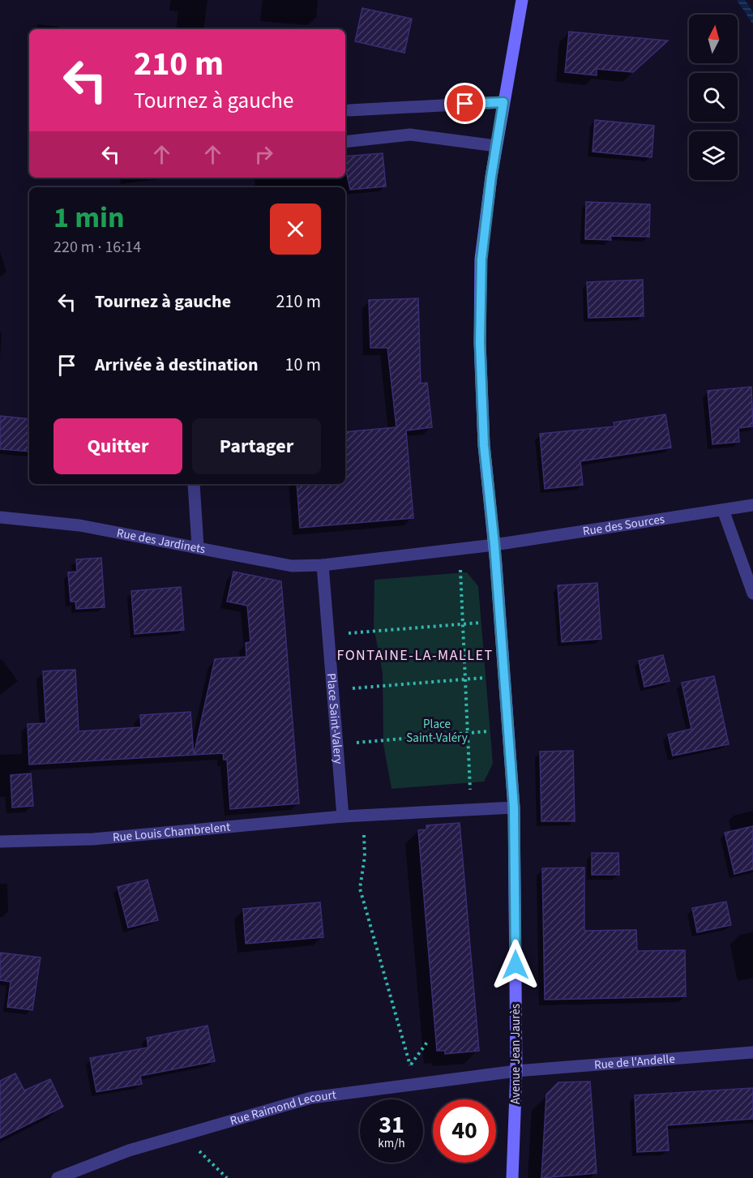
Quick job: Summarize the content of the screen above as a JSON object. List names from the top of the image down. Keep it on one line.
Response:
{"streets":{"street":["Rue des Sources","Rue des Jardinets","Place Saint-Valery","Rue Louis Chambrelent","Avenue Jean Jaurès","Rue de l'Andelle","Rue Raimond Lecourt"]},"crossings":[["Rue des Sources","Avenue Jean Jaurès"],["Rue des Jardinets","Place Saint-Valery"],["Place Saint-Valery","Rue Louis Chambrelent"],["Avenue Jean Jaurès","Rue de l'Andelle"],["Avenue Jean Jaurès","Rue Raimond Lecourt"],["Rue de l'Andelle","Rue Raimond Lecourt"]],"districts":["FONTAINE-LA-MALLET"],"parks":["Place Saint-Valéry"],"north":"top","page":{"turn":["210 m","Tournez à gauche"],"heading":["1 min","220 m · 16:14"],"list":[{"name":"Tournez à gauche","value":"210 m"},{"name":"Arrivée à destination","value":"10 m"}],"buttons":["Quitter","Partager"],"speed":"31 km/h","limit":"40"}}
